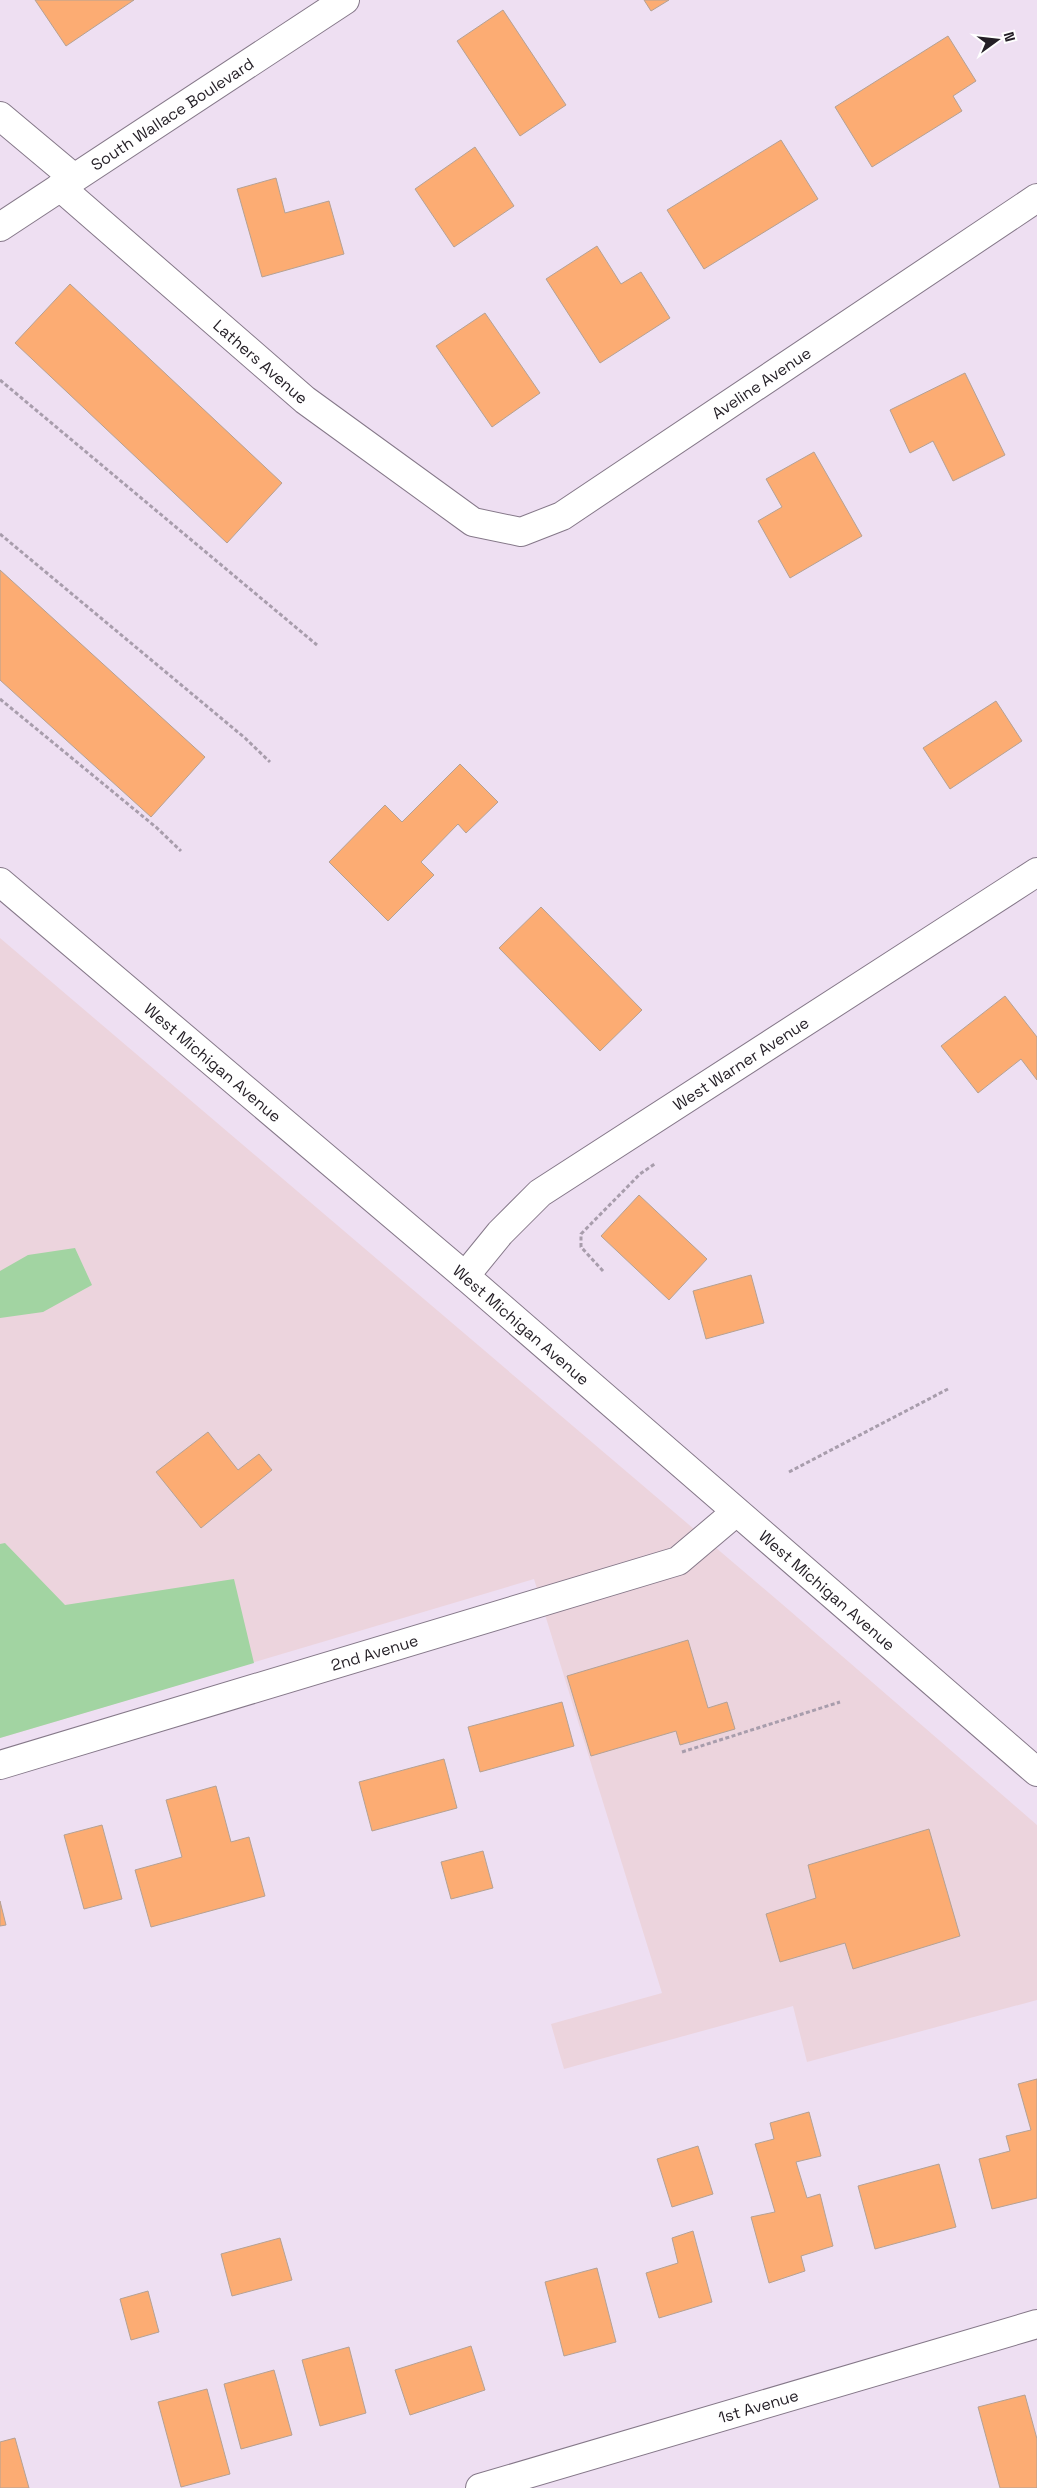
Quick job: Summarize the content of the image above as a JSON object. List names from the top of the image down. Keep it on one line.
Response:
{"streets":{"street":["South Wallace Boulevard","Lathers Avenue","Aveline Avenue","West Michigan Avenue","West Warner Avenue","2nd Avenue","1st Avenue"]},"crossings":[["South Wallace Boulevard","Lathers Avenue"],["Lathers Avenue","Aveline Avenue"],["West Michigan Avenue","West Warner Avenue"],["West Michigan Avenue","2nd Avenue"]],"north":"right"}
